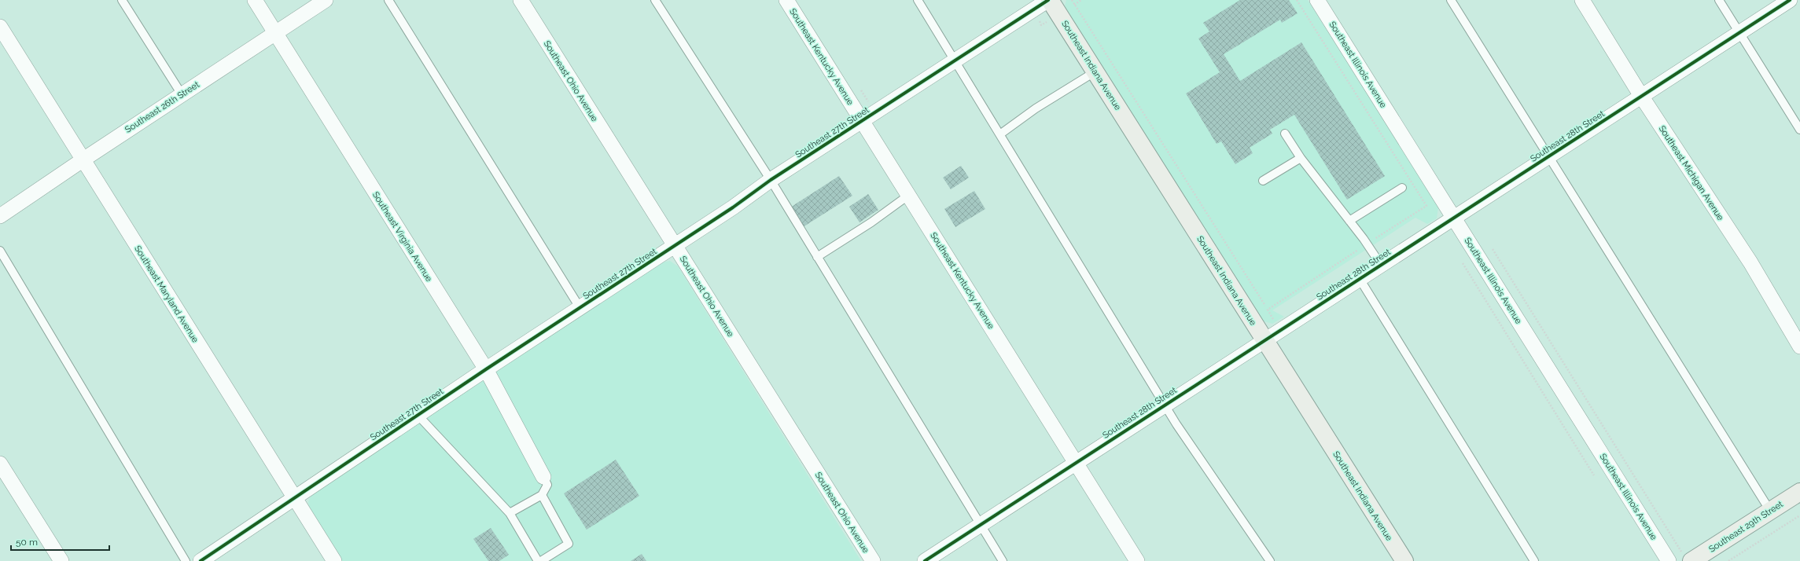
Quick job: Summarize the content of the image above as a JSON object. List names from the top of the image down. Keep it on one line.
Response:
{"streets":{"street":["Southeast Kentucky Avenue","Southeast Illinois Avenue","Southeast Indiana Avenue","Southeast Ohio Avenue","Southeast 26th Street","Southeast 27th Street","Southeast 28th Street","Southeast Michigan Avenue","Southeast Virginia Avenue","Southeast Maryland Avenue","Southeast 29th Street"]},"crossings":[["Southeast Kentucky Avenue","Southeast 27th Street"],["Southeast Kentucky Avenue","Southeast 28th Street"],["Southeast Illinois Avenue","Southeast 28th Street"],["Southeast Indiana Avenue","Southeast 27th Street"],["Southeast Indiana Avenue","Southeast 28th Street"],["Southeast Ohio Avenue","Southeast 27th Street"],["Southeast 26th Street","Southeast Virginia Avenue"],["Southeast 26th Street","Southeast Maryland Avenue"],["Southeast 27th Street","Southeast Virginia Avenue"],["Southeast 27th Street","Southeast Maryland Avenue"],["Southeast 28th Street","Southeast Michigan Avenue"]],"scale_bar":"50 m"}
